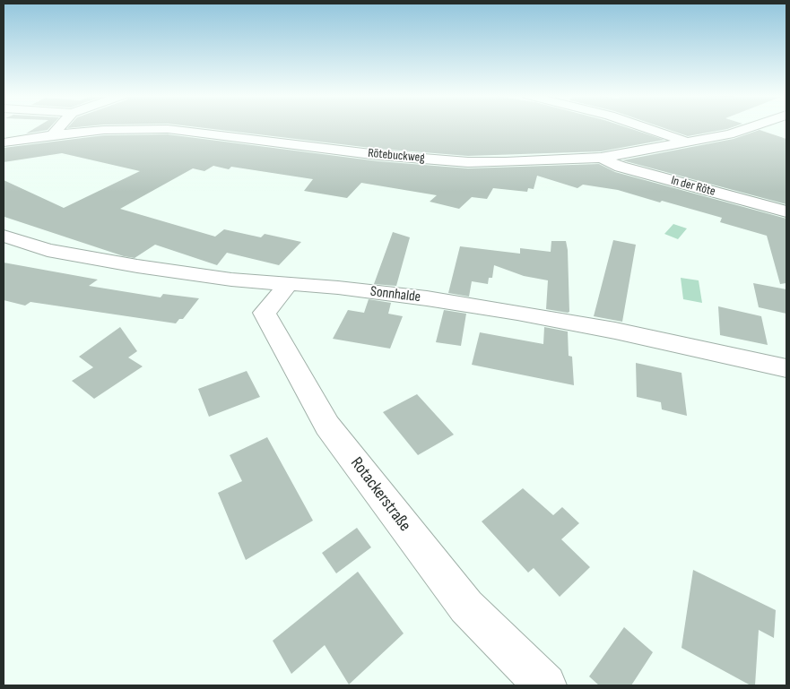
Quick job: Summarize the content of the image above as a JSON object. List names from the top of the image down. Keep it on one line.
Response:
{"streets":{"street":["Rötebuckweg","In der Röte","Sonnhalde","Rotackerstraße"]},"crossings":[["Rötebuckweg","In der Röte"],["Sonnhalde","Rotackerstraße"]]}
